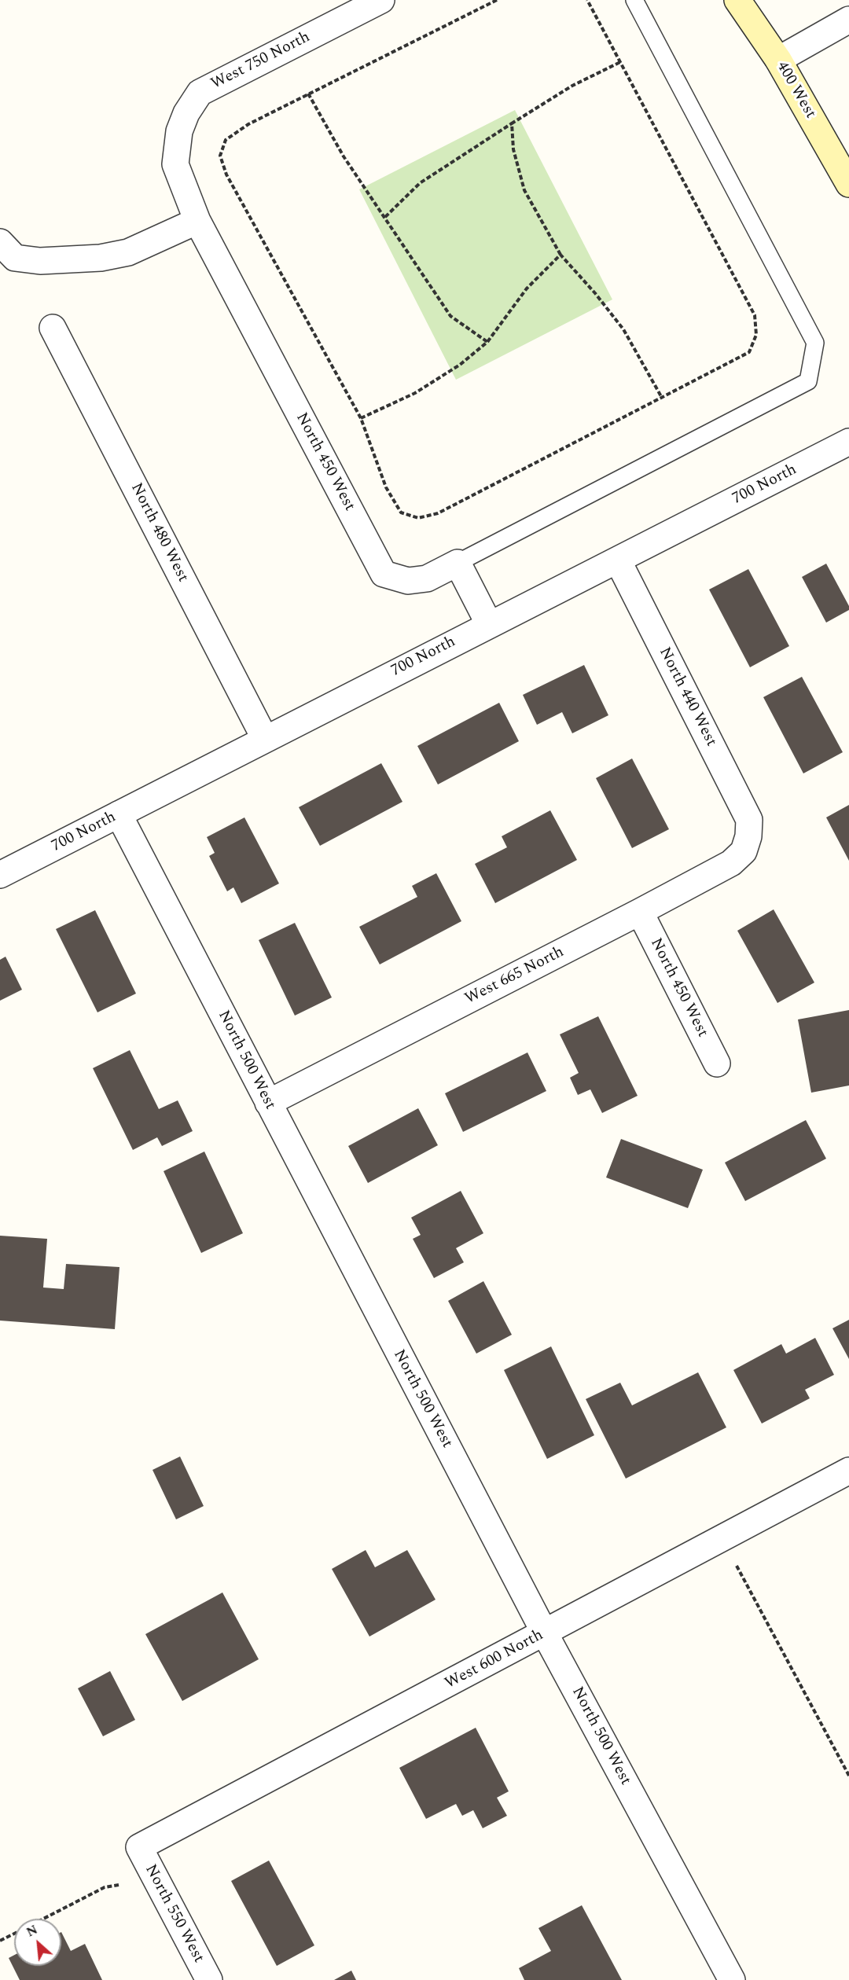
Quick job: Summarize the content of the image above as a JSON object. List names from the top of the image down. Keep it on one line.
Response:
{"streets":{"main road":["400 West"],"street":["West 750 North","North 450 West","700 North","North 480 West","North 440 West","West 665 North","North 500 West","West 600 North","North 550 West"]},"crossings":[["West 750 North","North 450 West"],["North 450 West","West 665 North"],["700 North","North 480 West"],["700 North","North 440 West"],["700 North","North 500 West"],["North 440 West","West 665 North"],["West 665 North","North 500 West"],["North 500 West","West 600 North"],["West 600 North","North 550 West"]],"north":"top left"}
